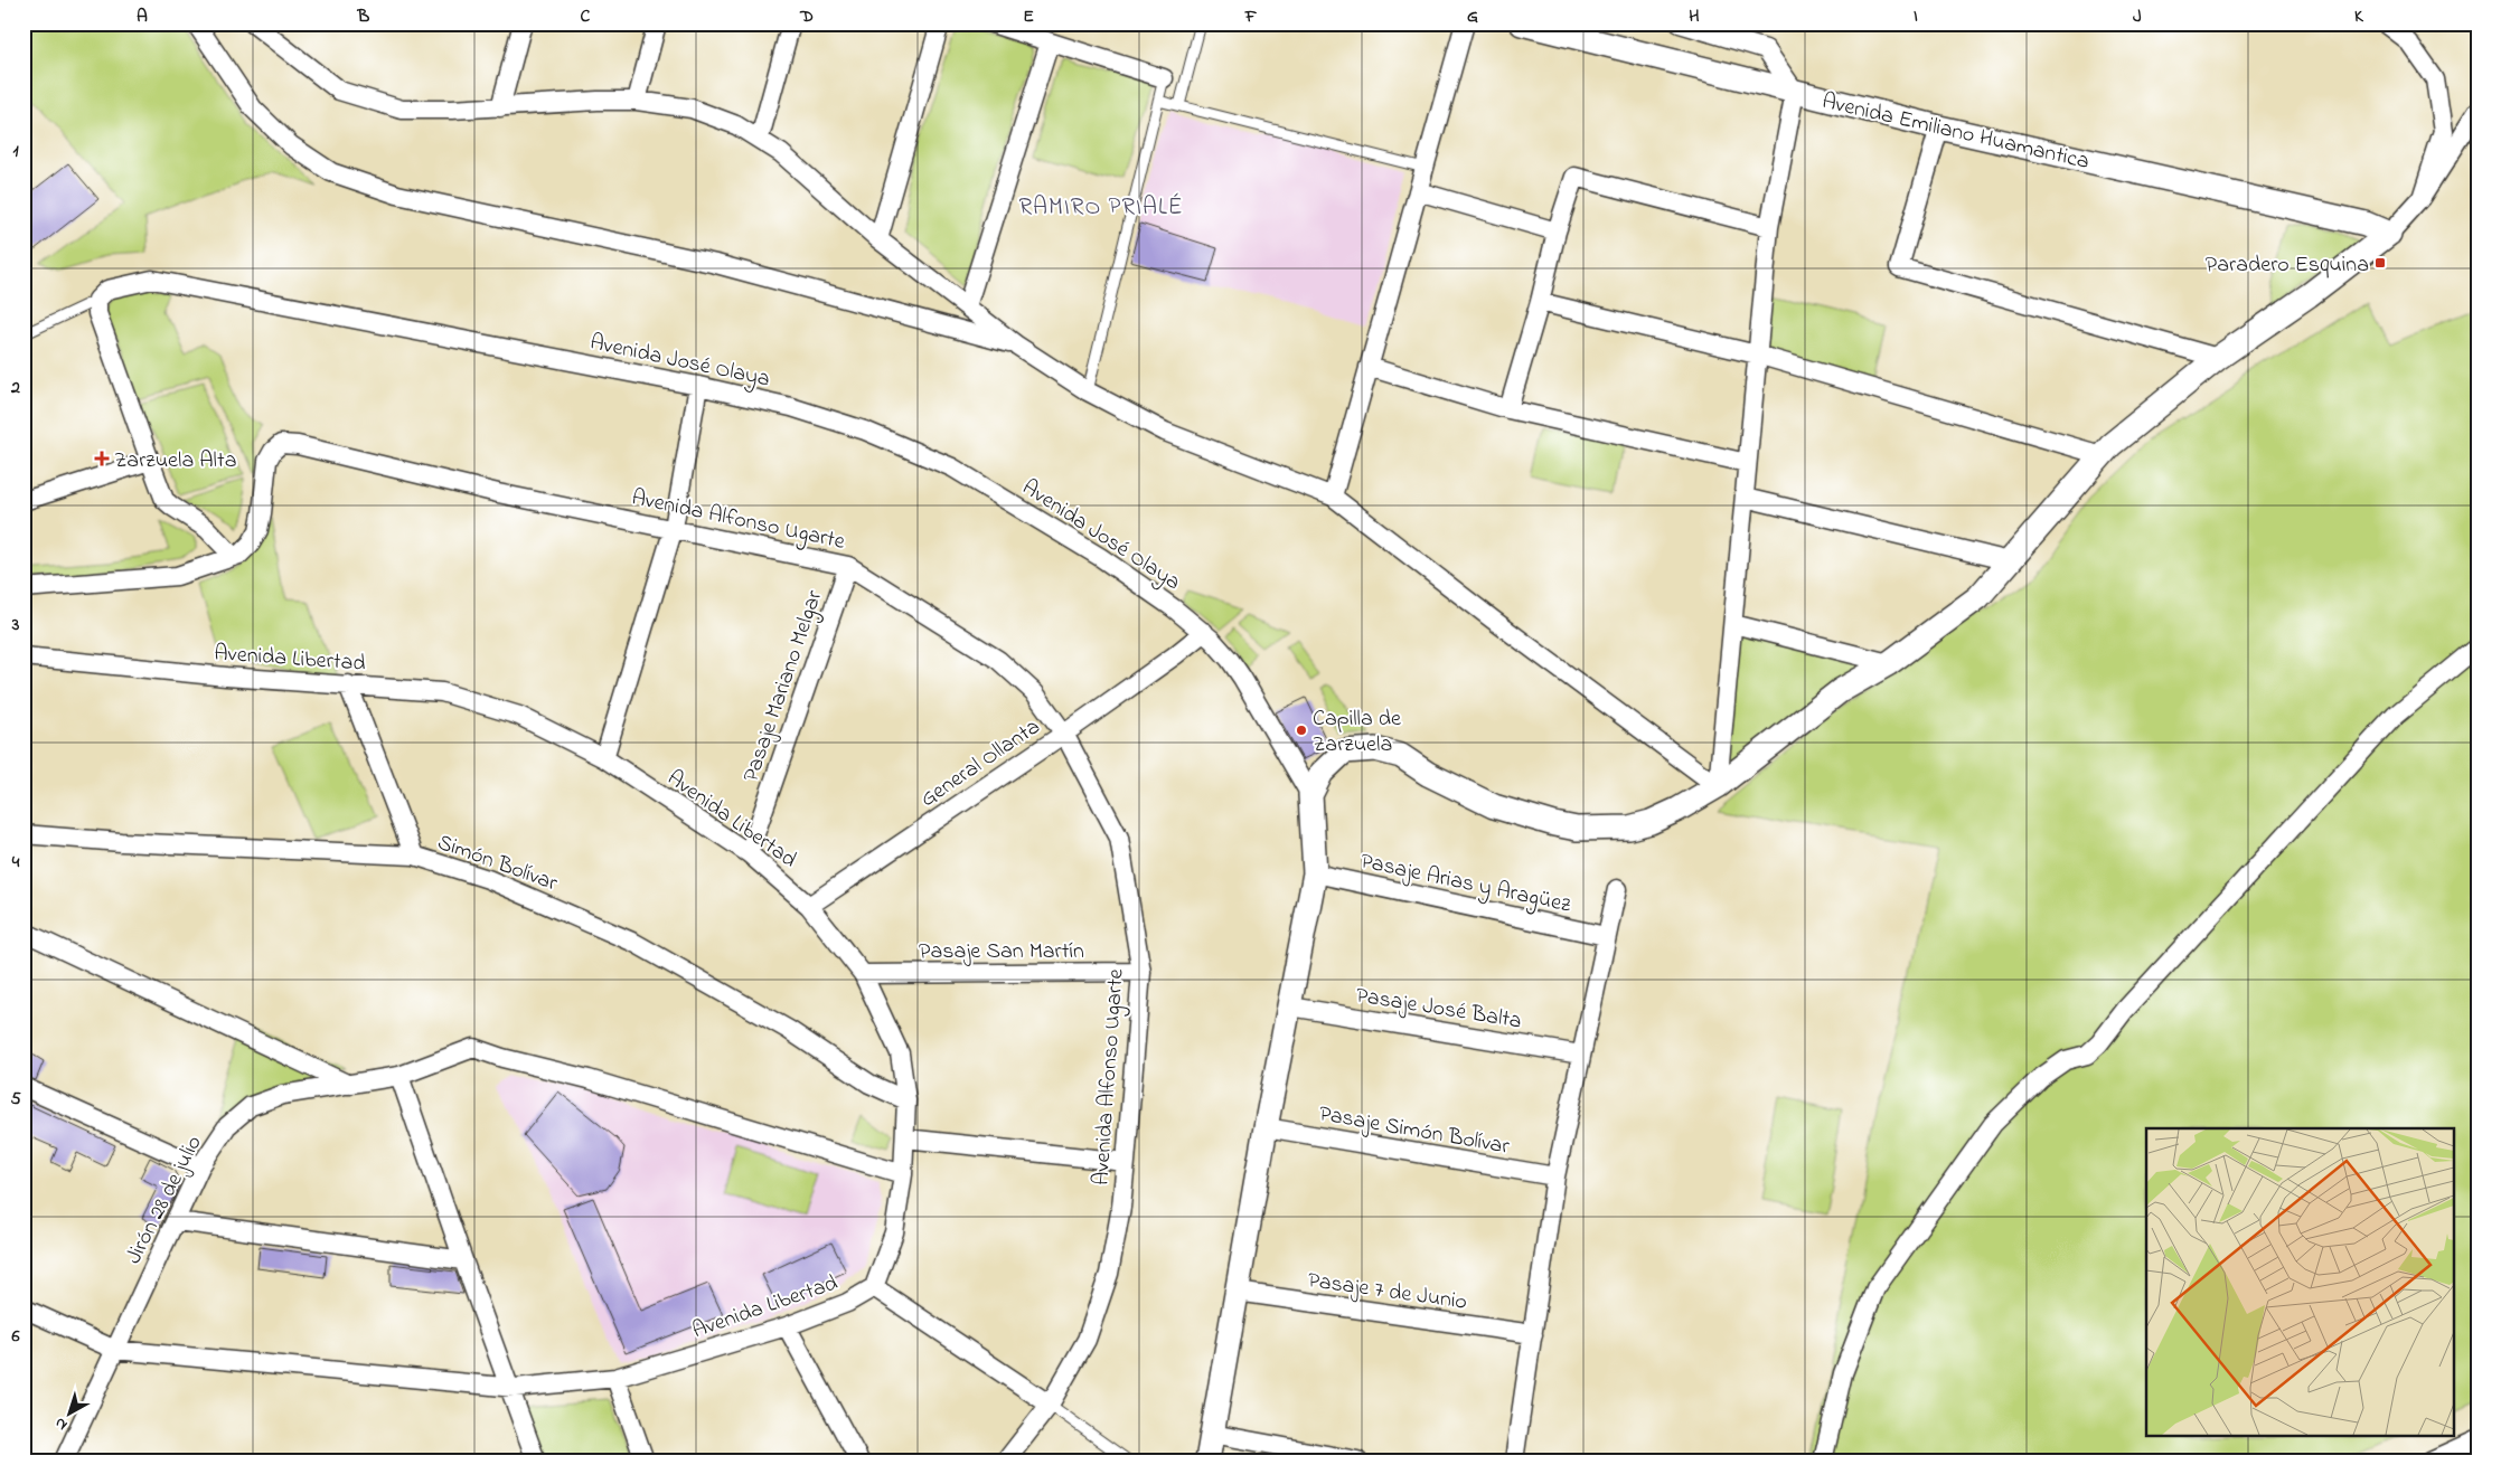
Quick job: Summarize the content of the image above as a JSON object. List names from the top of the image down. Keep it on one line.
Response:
{"streets":{"street":["Avenida Emiliano Huamantica","Avenida José Olaya","Avenida Alfonso Ugarte","Avenida Libertad","Pasaje Mariano Melgar","General Ollanta","Simón Bolívar","Pasaje Arias y Aragüez","Pasaje San Martín","Pasaje José Balta","Pasaje Simón Bolívar","Jirón 28 de julio","Pasaje 7 de Junio"]},"crossings":[["Avenida José Olaya","General Ollanta"],["Avenida Alfonso Ugarte","Pasaje Mariano Melgar"],["Avenida Alfonso Ugarte","General Ollanta"],["Avenida Alfonso Ugarte","Pasaje San Martín"],["Avenida Libertad","Pasaje Mariano Melgar"],["Avenida Libertad","General Ollanta"],["Avenida Libertad","Simón Bolívar"],["Avenida Libertad","Pasaje San Martín"],["Avenida Libertad","Jirón 28 de julio"]],"districts":["RAMIRO PRIALÉ"],"places":{"transit":["Paradero Esquina"],"health":["Zarzuela Alta"],"other":["Capilla de Zarzuela"]},"north":"bottom left","grid":{"columns":["A","B","C","D","E","F","G","H","I","J","K"],"rows":["1","2","3","4","5","6"]}}
